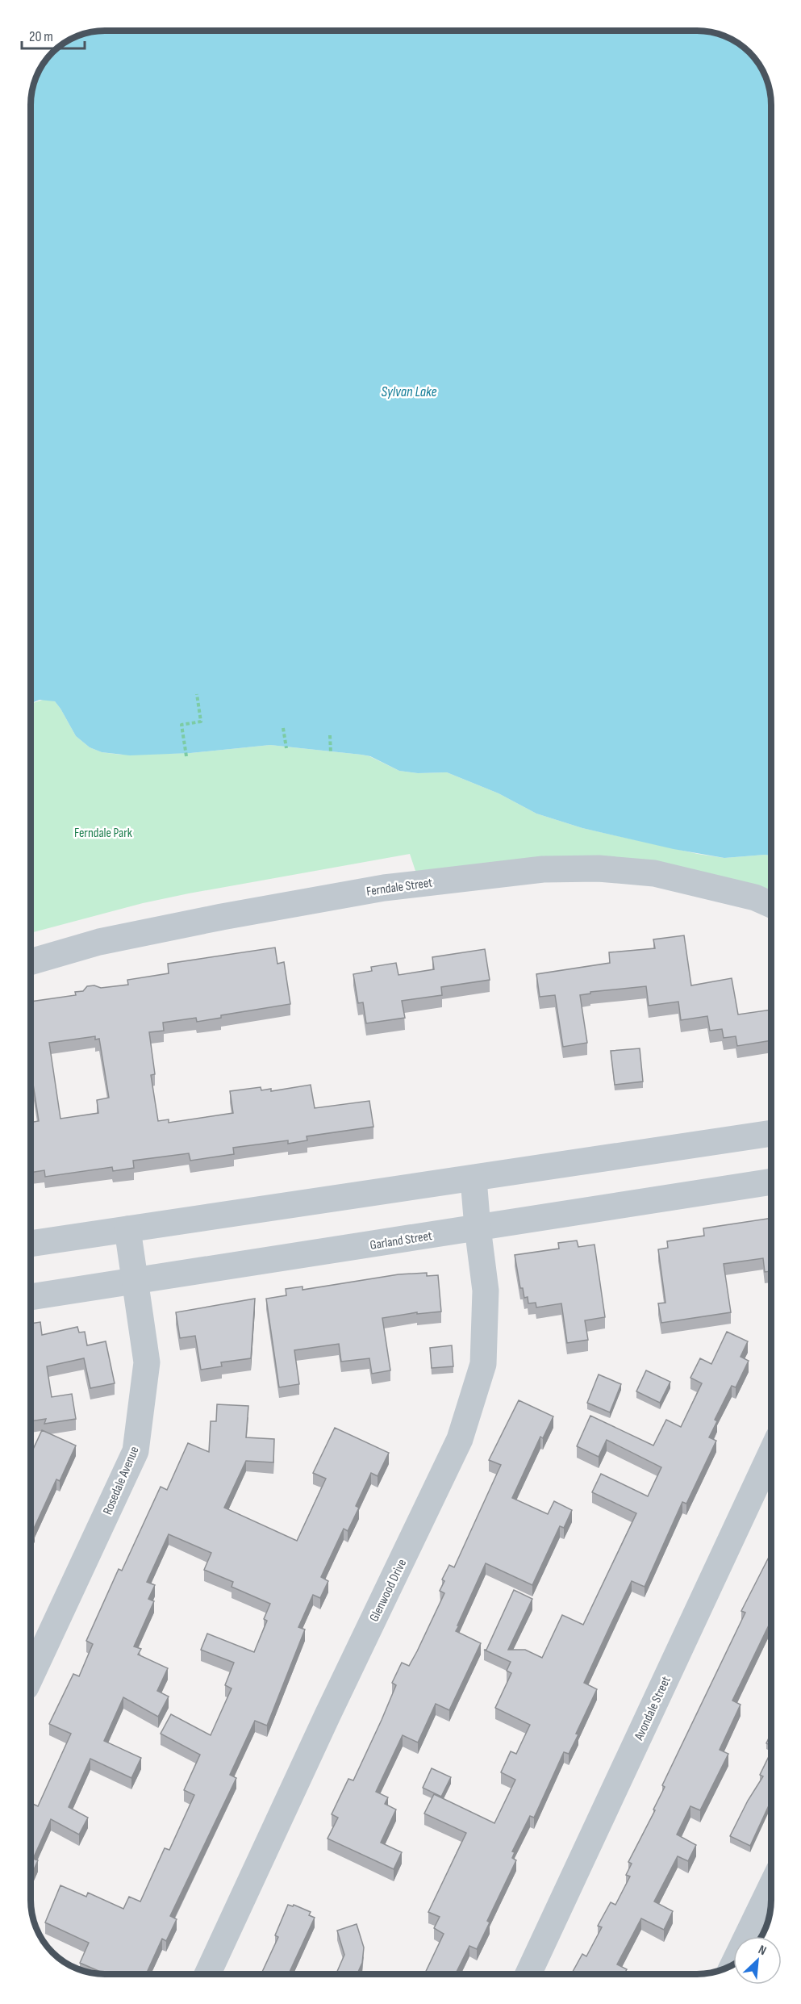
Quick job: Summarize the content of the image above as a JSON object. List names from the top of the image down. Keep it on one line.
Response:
{"streets":{"street":["Ferndale Street","Garland Street","Rosedale Avenue","Glenwood Drive","Avondale Street"]},"crossings":[["Garland Street","Rosedale Avenue"],["Garland Street","Glenwood Drive"]],"water":["Sylvan Lake"],"parks":["Ferndale Park"],"scale_bar":"20 m","north":"top right"}
